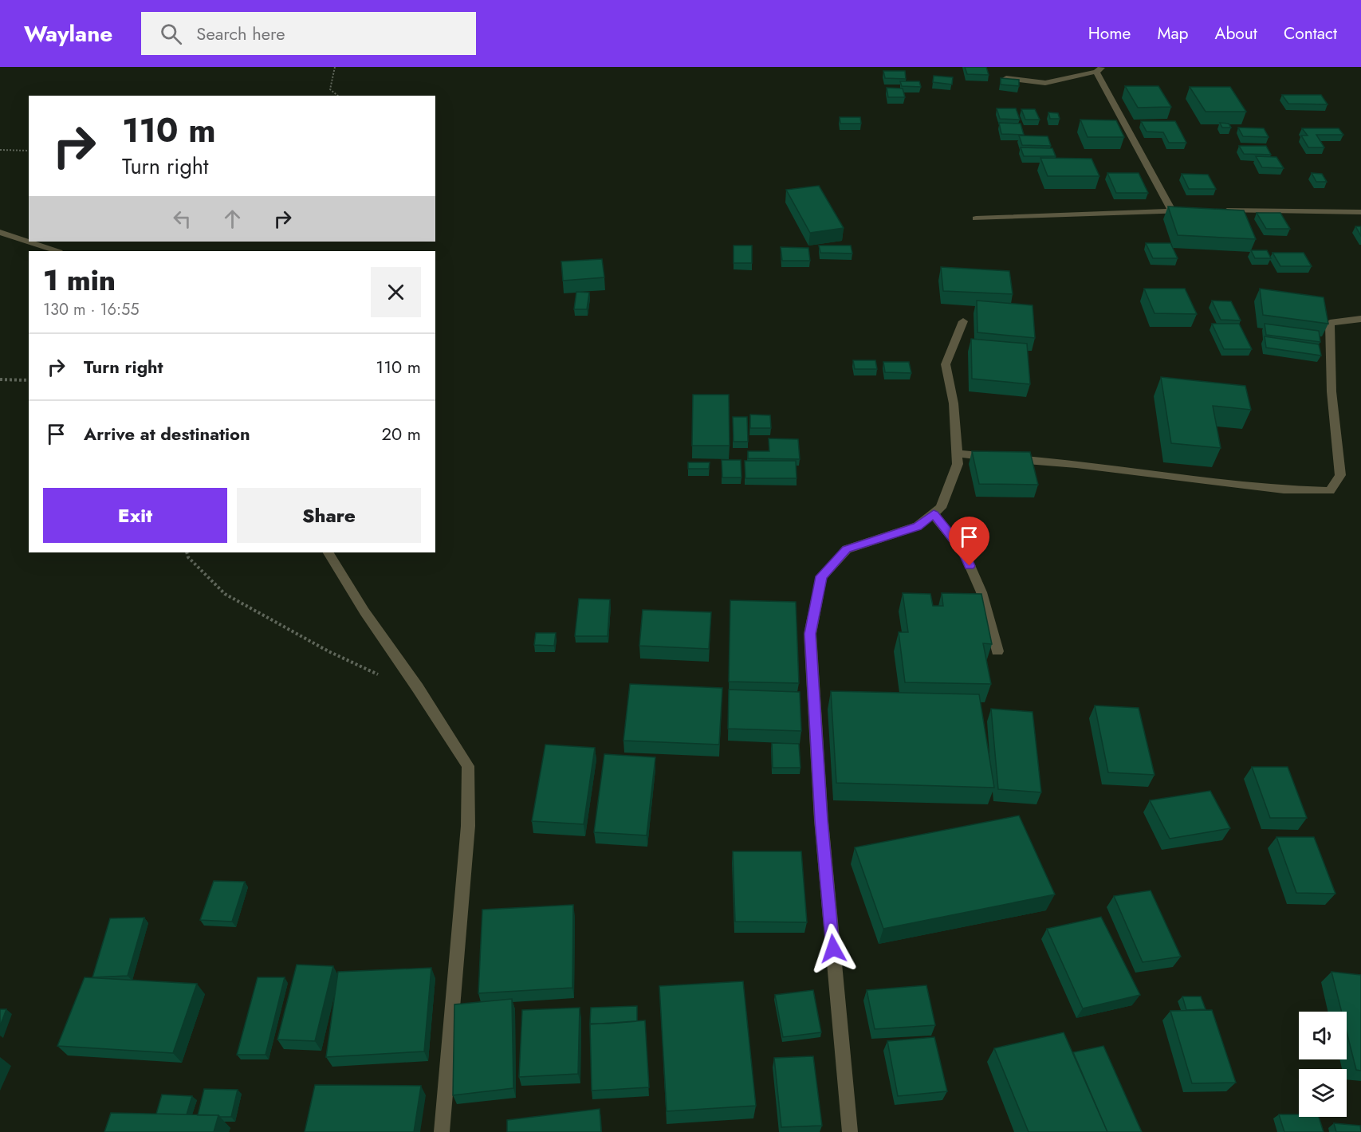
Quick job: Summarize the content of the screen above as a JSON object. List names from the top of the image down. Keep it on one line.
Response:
{"page":{"header":"Waylane","search":"Search here","nav":["Home","Map","About","Contact"],"turn":["110 m","Turn right"],"heading":["1 min","130 m · 16:55"],"list":[{"name":"Turn right","value":"110 m"},{"name":"Arrive at destination","value":"20 m"}],"buttons":["Exit","Share"]}}
